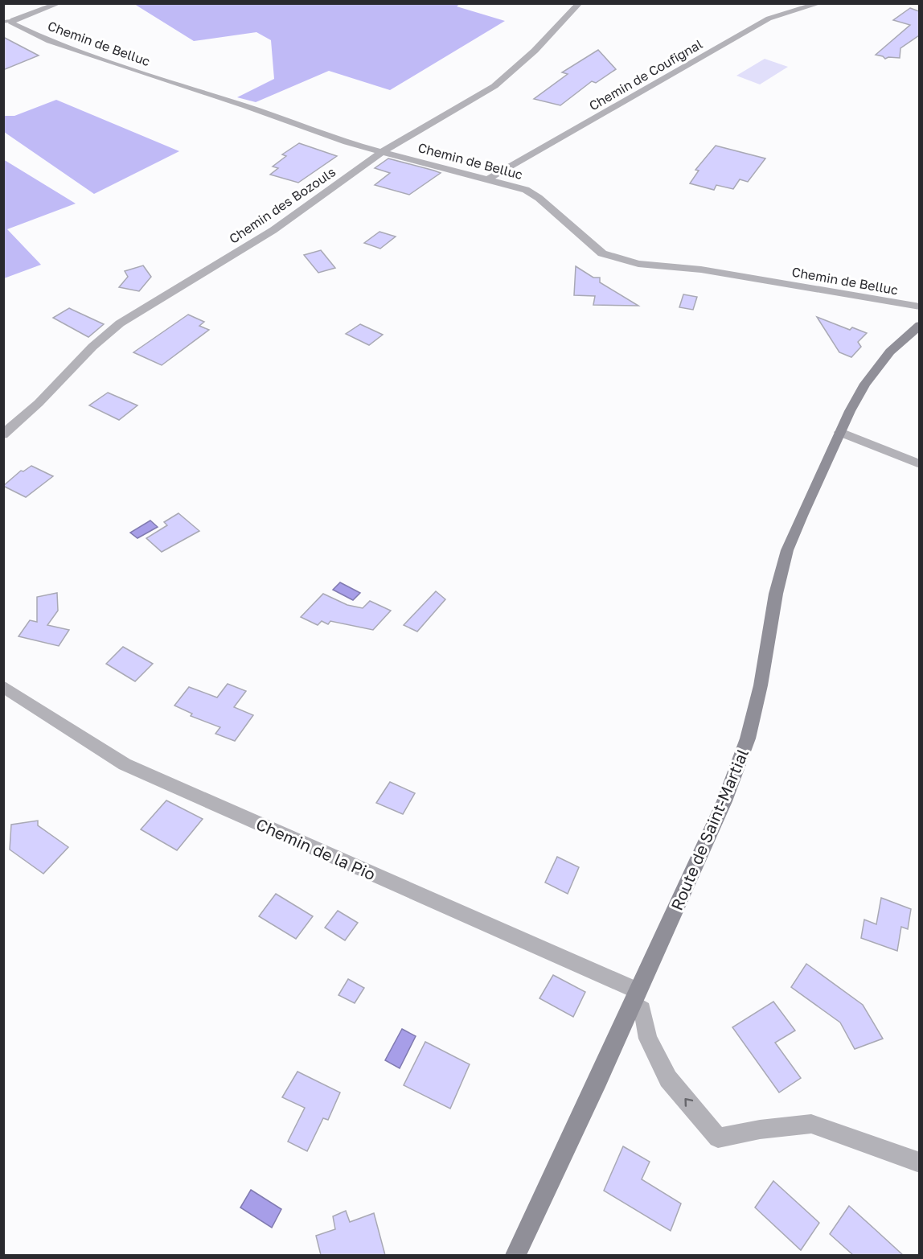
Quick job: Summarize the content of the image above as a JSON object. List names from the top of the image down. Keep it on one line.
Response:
{"streets":{"main road":["Route de Saint-Martial"],"street":["Chemin de Belluc","Chemin de Coufignal","Chemin des Bozouls","Chemin de la Pio"]},"crossings":[["Chemin de Belluc","Chemin de Coufignal"],["Chemin de Belluc","Chemin des Bozouls"],["Route de Saint-Martial","Chemin de la Pio"]]}
